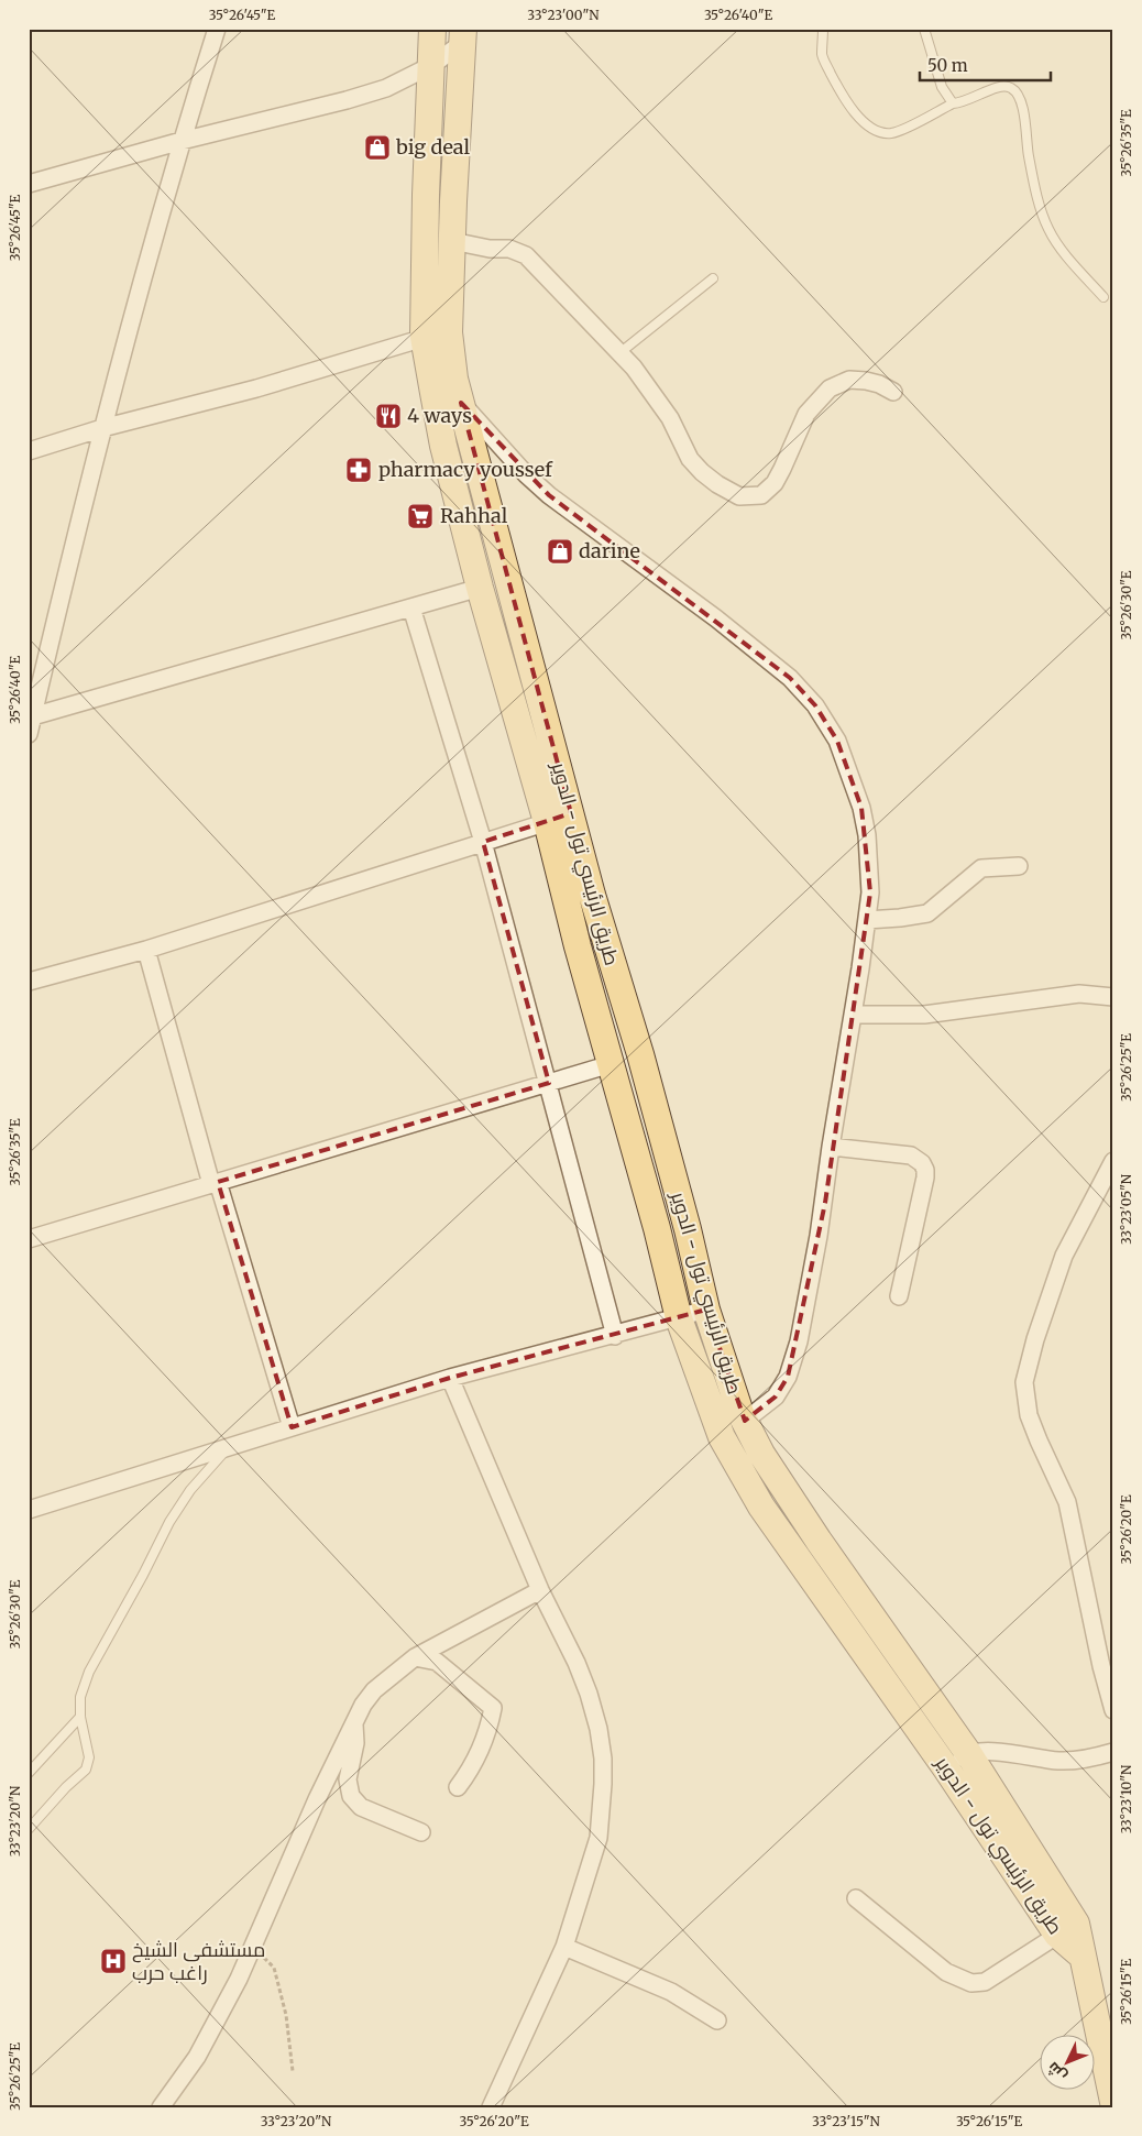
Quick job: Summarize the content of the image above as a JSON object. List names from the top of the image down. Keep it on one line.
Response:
{"streets":{"main road":["طريق الرئيسي تول - الدوير"]},"places":{"shop":["big deal","darine"],"restaurant":["4 ways"],"pharmacy":["pharmacy youssef"],"supermarket":["Rahhal"],"hospital":["مستشفى الشيخ راغب حرب"]},"scale_bar":"50 m","north":"bottom left","coordinates":["35°26'45\"E","33°23'00\"N","35°26'40\"E","35°26'35\"E","35°26'30\"E","35°26'25\"E","33°23'05\"N","35°26'20\"E","33°23'10\"N","33°23'20\"N","35°26'15\"E","33°23'15\"N"]}
